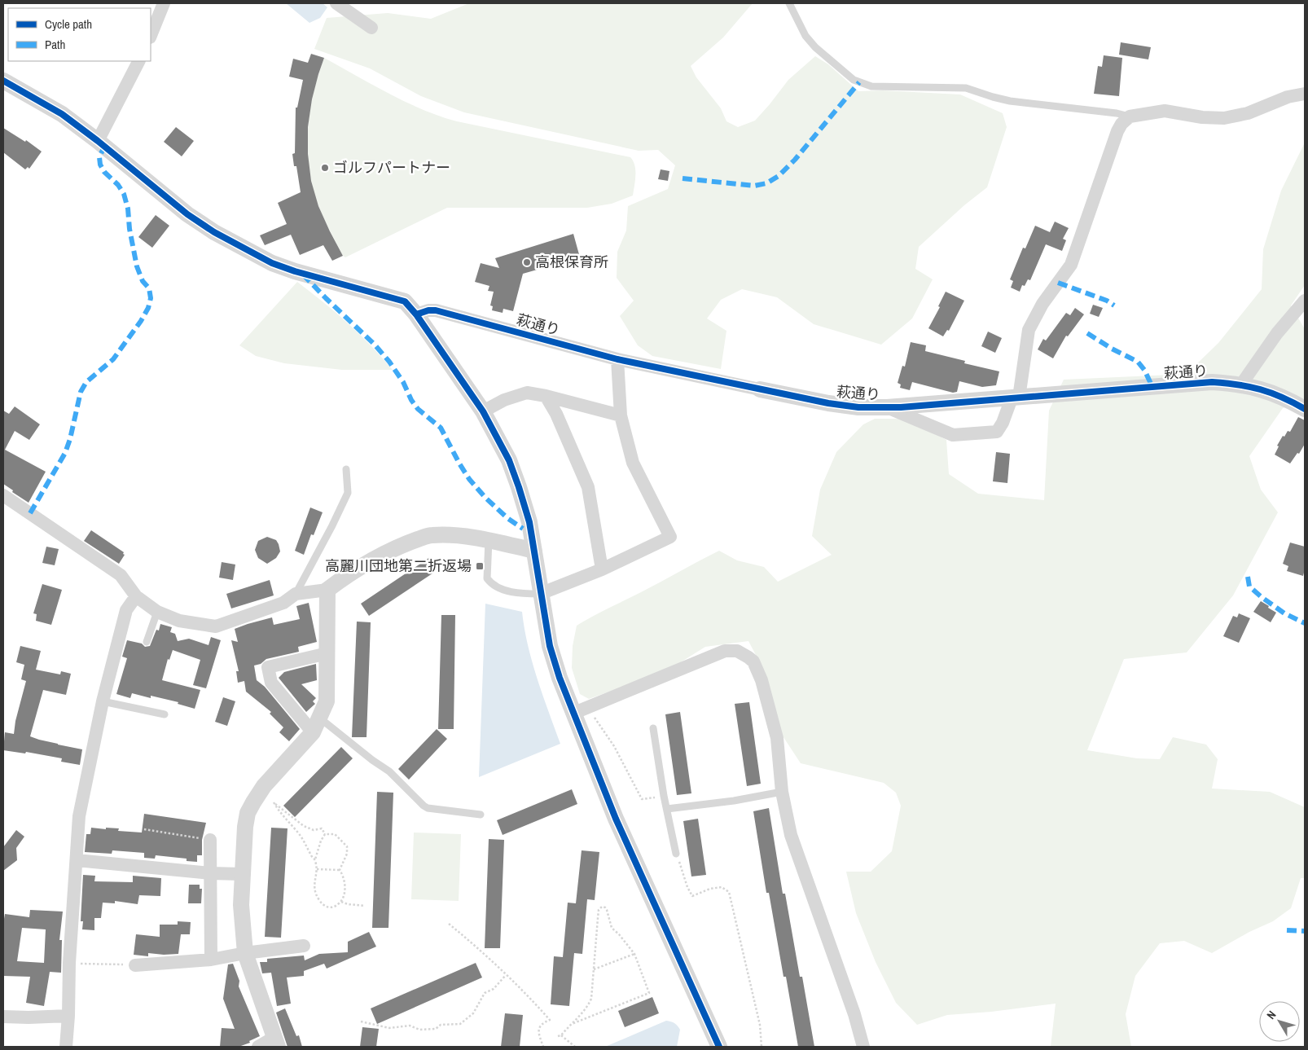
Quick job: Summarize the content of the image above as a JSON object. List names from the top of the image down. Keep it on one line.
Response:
{"streets":{"street":["萩通り"]},"places":{"other":["ゴルフパートナー","高根保育所"],"transit":["高麗川団地第二折返場"]},"legend":["Cycle path","Path"],"north":"top left"}
